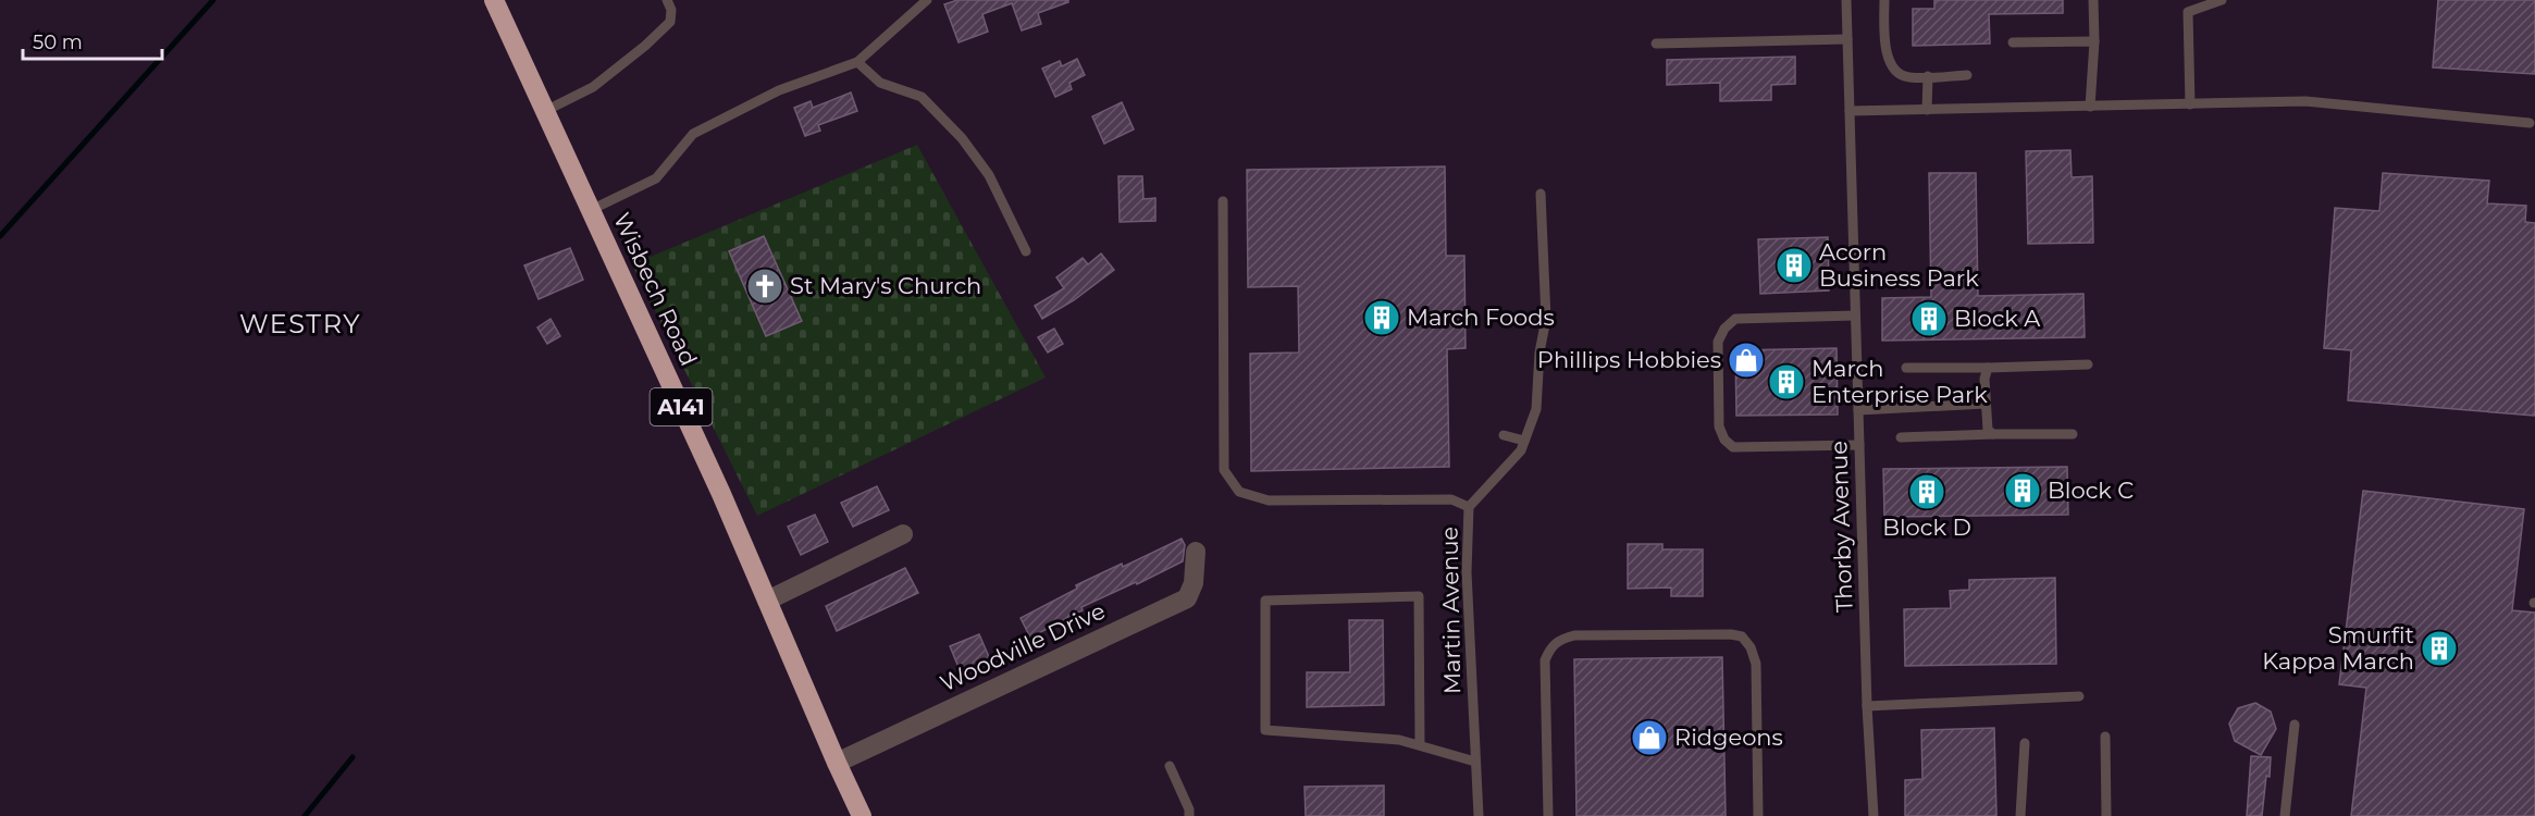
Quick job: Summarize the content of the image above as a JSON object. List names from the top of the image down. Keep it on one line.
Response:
{"streets":{"highway":["Wisbech Road","A141"],"street":["Woodville Drive"],"lane":["Thorby Avenue","Martin Avenue"]},"crossings":[["Wisbech Road","Woodville Drive"]],"districts":["WESTRY"],"places":{"building":["Acorn Business Park","March Foods","Block A","March Enterprise Park","Block C","Block D","Smurfit Kappa March"],"church":["St Mary's Church"],"shop":["Phillips Hobbies","Ridgeons"]},"scale_bar":"50 m"}
